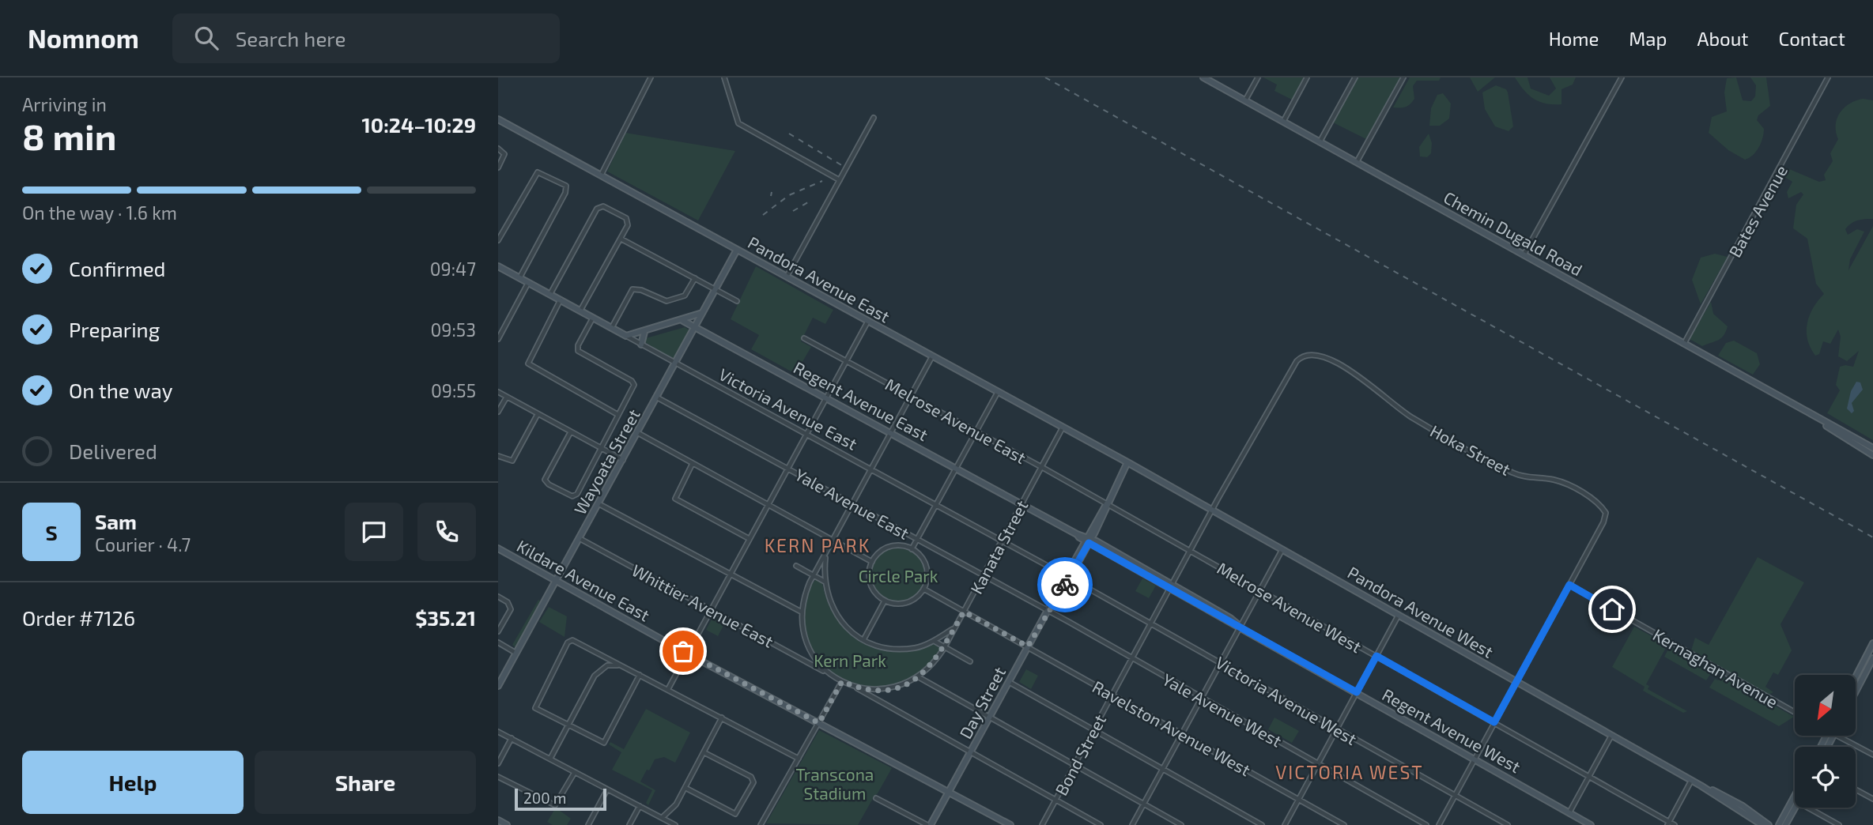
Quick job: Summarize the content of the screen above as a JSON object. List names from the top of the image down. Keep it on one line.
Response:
{"streets":{"street":["Bates Avenue","Chemin Dugald Road","Pandora Avenue East","Regent Avenue East","Victoria Avenue East","Melrose Avenue East","Hoka Street","Wayoata Street","Yale Avenue East","Kanata Street","Kildare Avenue East","Whittier Avenue East","Melrose Avenue West","Pandora Avenue West","Kernaghan Avenue","Victoria Avenue West","Day Street","Yale Avenue West","Ravelston Avenue West","Regent Avenue West","Bond Street"]},"crossings":[["Bates Avenue","Chemin Dugald Road"],["Pandora Avenue East","Wayoata Street"],["Pandora Avenue East","Kanata Street"],["Pandora Avenue East","Pandora Avenue West"],["Pandora Avenue East","Day Street"],["Regent Avenue East","Wayoata Street"],["Regent Avenue East","Kanata Street"],["Regent Avenue East","Regent Avenue West"],["Victoria Avenue East","Wayoata Street"],["Victoria Avenue East","Kanata Street"],["Victoria Avenue East","Victoria Avenue West"],["Victoria Avenue East","Day Street"],["Melrose Avenue East","Kanata Street"],["Melrose Avenue East","Melrose Avenue West"],["Melrose Avenue East","Day Street"],["Hoka Street","Melrose Avenue West"],["Hoka Street","Pandora Avenue West"],["Hoka Street","Kernaghan Avenue"],["Hoka Street","Victoria Avenue West"],["Hoka Street","Regent Avenue West"],["Hoka Street","Bond Street"],["Wayoata Street","Yale Avenue East"],["Wayoata Street","Kildare Avenue East"],["Wayoata Street","Whittier Avenue East"],["Yale Avenue East","Kanata Street"],["Yale Avenue East","Day Street"],["Yale Avenue East","Yale Avenue West"],["Kanata Street","Whittier Avenue East"],["Kanata Street","Ravelston Avenue West"],["Kildare Avenue East","Day Street"],["Melrose Avenue West","Day Street"],["Melrose Avenue West","Bond Street"],["Pandora Avenue West","Day Street"],["Pandora Avenue West","Bond Street"],["Victoria Avenue West","Day Street"],["Victoria Avenue West","Bond Street"],["Day Street","Yale Avenue West"],["Day Street","Ravelston Avenue West"],["Day Street","Regent Avenue West"],["Yale Avenue West","Bond Street"],["Ravelston Avenue West","Bond Street"],["Regent Avenue West","Bond Street"]],"districts":["KERN PARK","VICTORIA WEST"],"parks":["Circle Park","Kern Park","Transcona Stadium"],"scale_bar":"200 m","north":"bottom left","page":{"header":"Nomnom","search":"Search here","nav":["Home","Map","About","Contact"],"heading":["8 min","Arriving in","10:24–10:29"],"panel":["Sam","Courier · 4.7","Order #7126","$35.21"],"bar":"On the way · 1.6 km","list":[["Confirmed","09:47"],["Preparing","09:53"],["On the way","09:55"],"Delivered"],"round":"S","buttons":["Help","Share"],"scale":"200 m"}}
